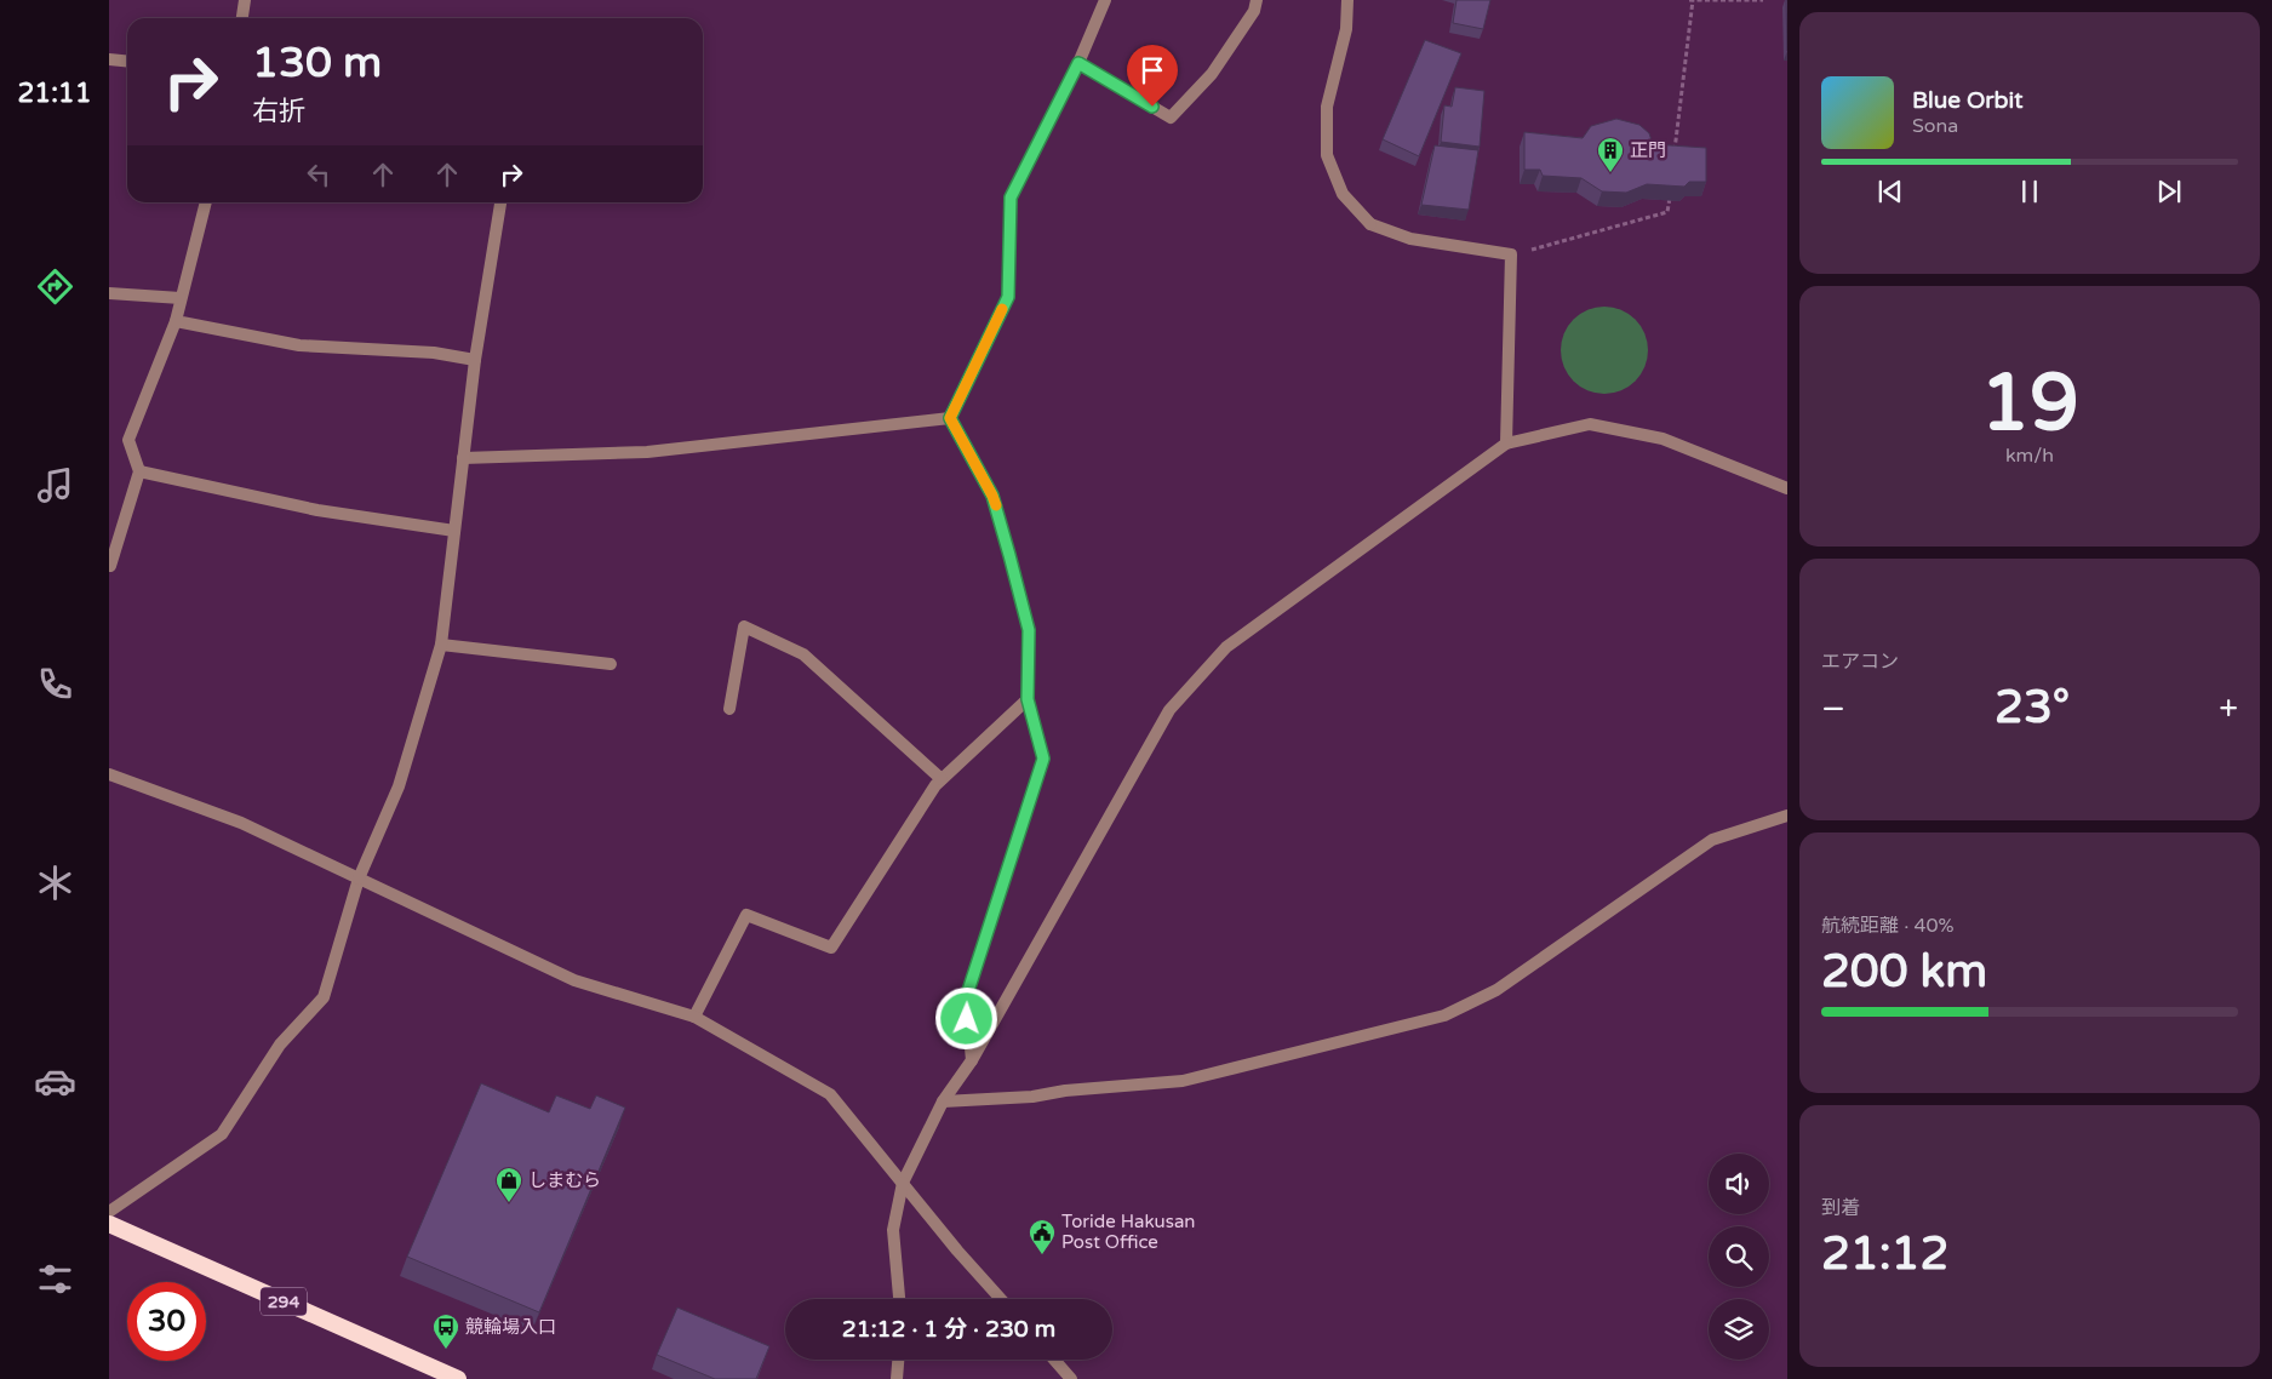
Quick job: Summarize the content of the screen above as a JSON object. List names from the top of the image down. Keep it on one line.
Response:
{"streets":{"highway":["294"]},"places":{"building":["正門"],"shop":["しまむら"],"public building":["Toride Hakusan Post Office"],"bus stop":["競輪場入口"]},"page":{"tabs":"21:11","turn":["130 m","右折"],"song":["Blue Orbit","Sona"],"tile":[["19","km/h"],"エアコン",["航続距離 · 40%","200 km"],["到着","21:12"]],"heat":["−","23°","+"],"limit":"30","trip":"21:12 · 1 分 · 230 m"}}
